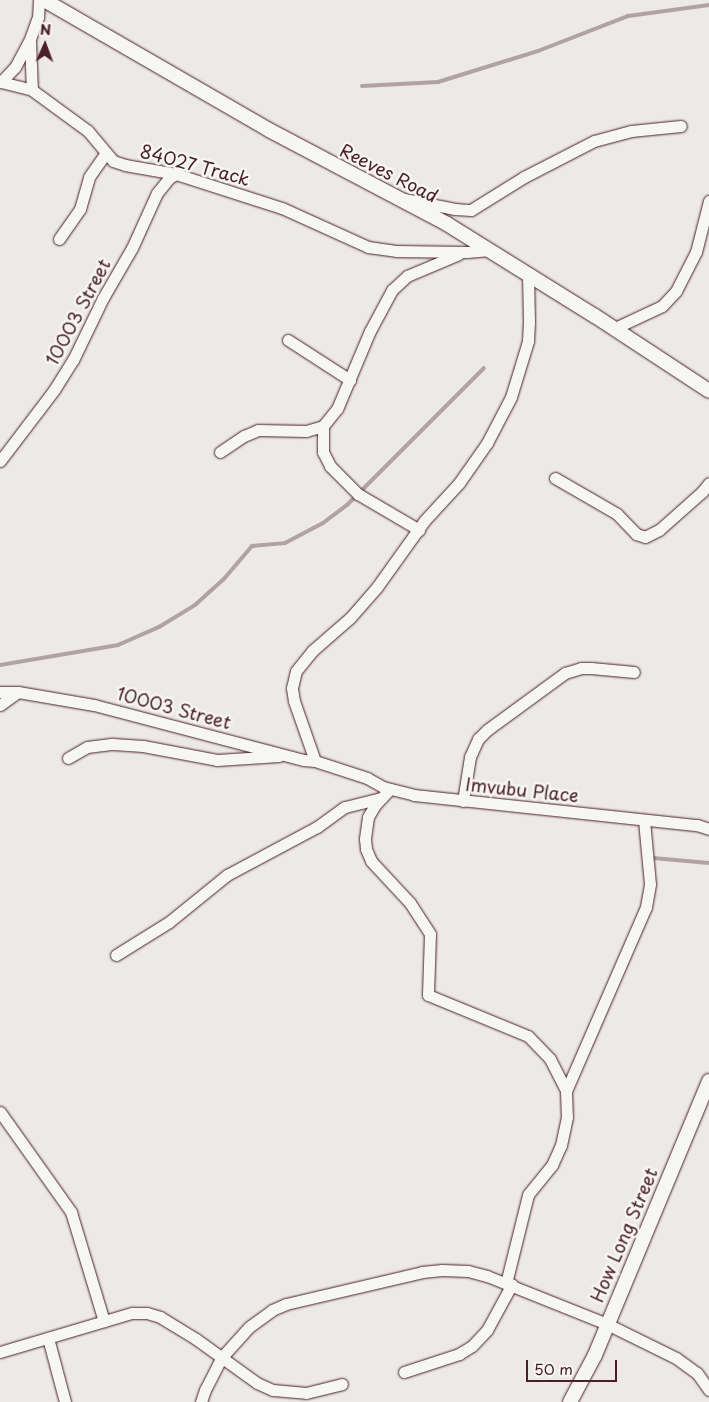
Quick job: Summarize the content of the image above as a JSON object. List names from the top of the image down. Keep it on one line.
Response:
{"streets":{"street":["84027 Track","Reeves Road","10003 Street","Imvubu Place","How Long Street"]},"crossings":[["84027 Track","Reeves Road"],["84027 Track","10003 Street"],["10003 Street","Imvubu Place"]],"scale_bar":"50 m","north":"top"}
